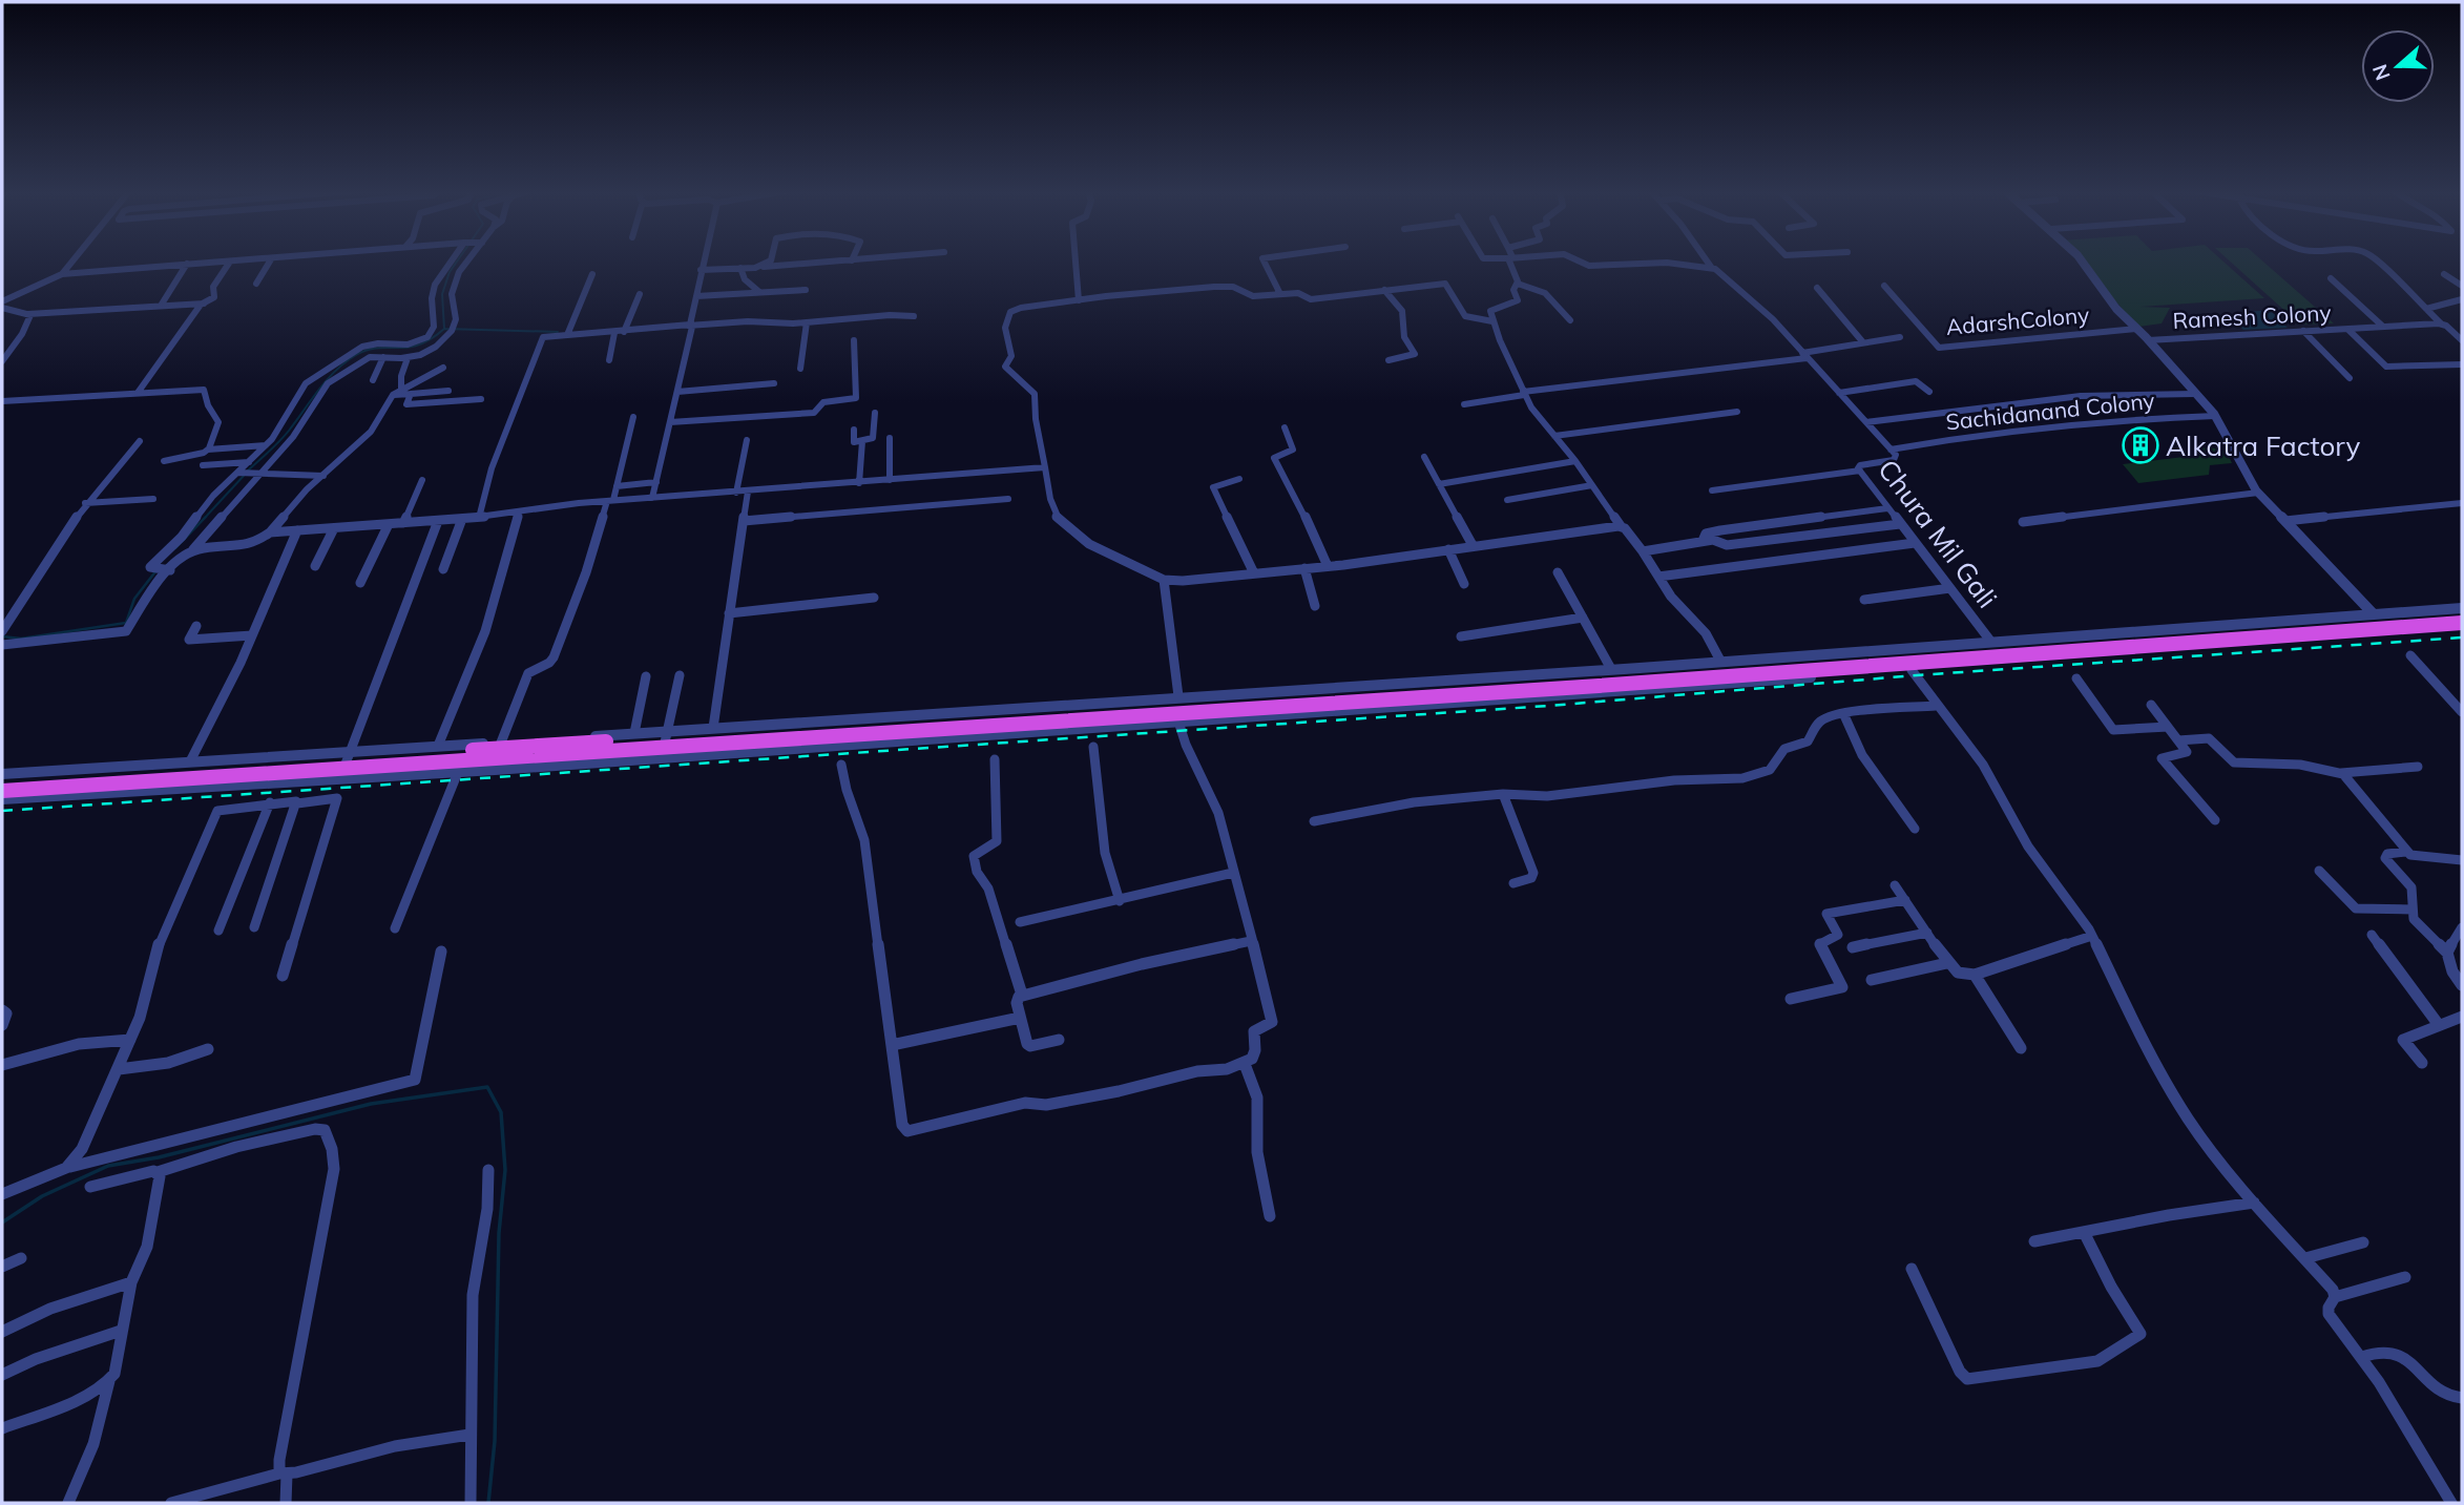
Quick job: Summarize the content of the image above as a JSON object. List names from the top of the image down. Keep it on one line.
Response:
{"streets":{"street":["Ramesh Colony","AdarshColony","Sachidanand Colony","Chura Mil Gali"]},"crossings":[["Sachidanand Colony","Chura Mil Gali"]],"places":{"building":["Alkatra Factory"]},"north":"left"}
